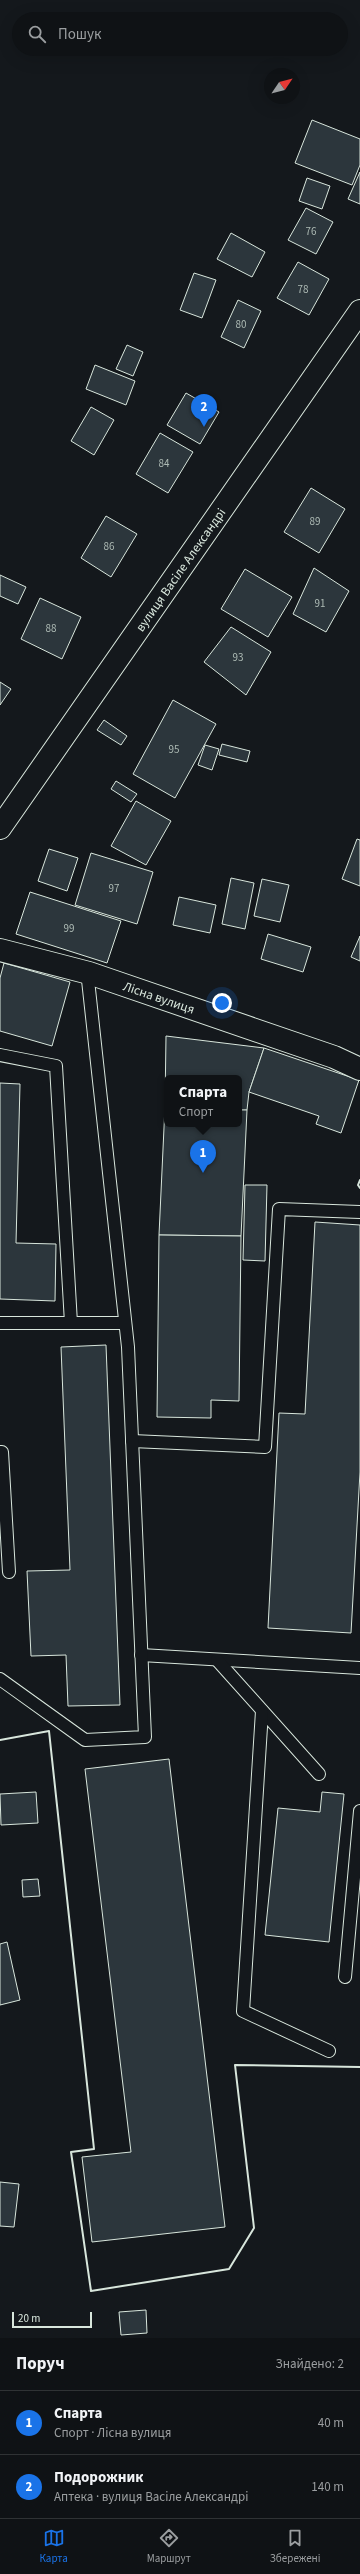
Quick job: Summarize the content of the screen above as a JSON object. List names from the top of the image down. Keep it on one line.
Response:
{"streets":{"main road":["вулиця Васіле Александрі","Лісна вулиця"]},"house_numbers":["76","78","80","84","89","86","91","88","93","95","97","99"],"scale_bar":"20 m","north":"top right","page":{"search":"Пошук","pins":["2","1"],"popup":["Спарта","Спорт"],"scale":"20 m","heading":["Поруч","Знайдено: 2"],"list":[{"mark":"1","name":"Спарта","note":"Спорт · Лісна вулиця","value":"40 m"},{"mark":"2","name":"Подорожник","note":"Аптека · вулиця Васіле Александрі","value":"140 m"}],"nav":["Карта","Маршрут","Збережені"]}}
